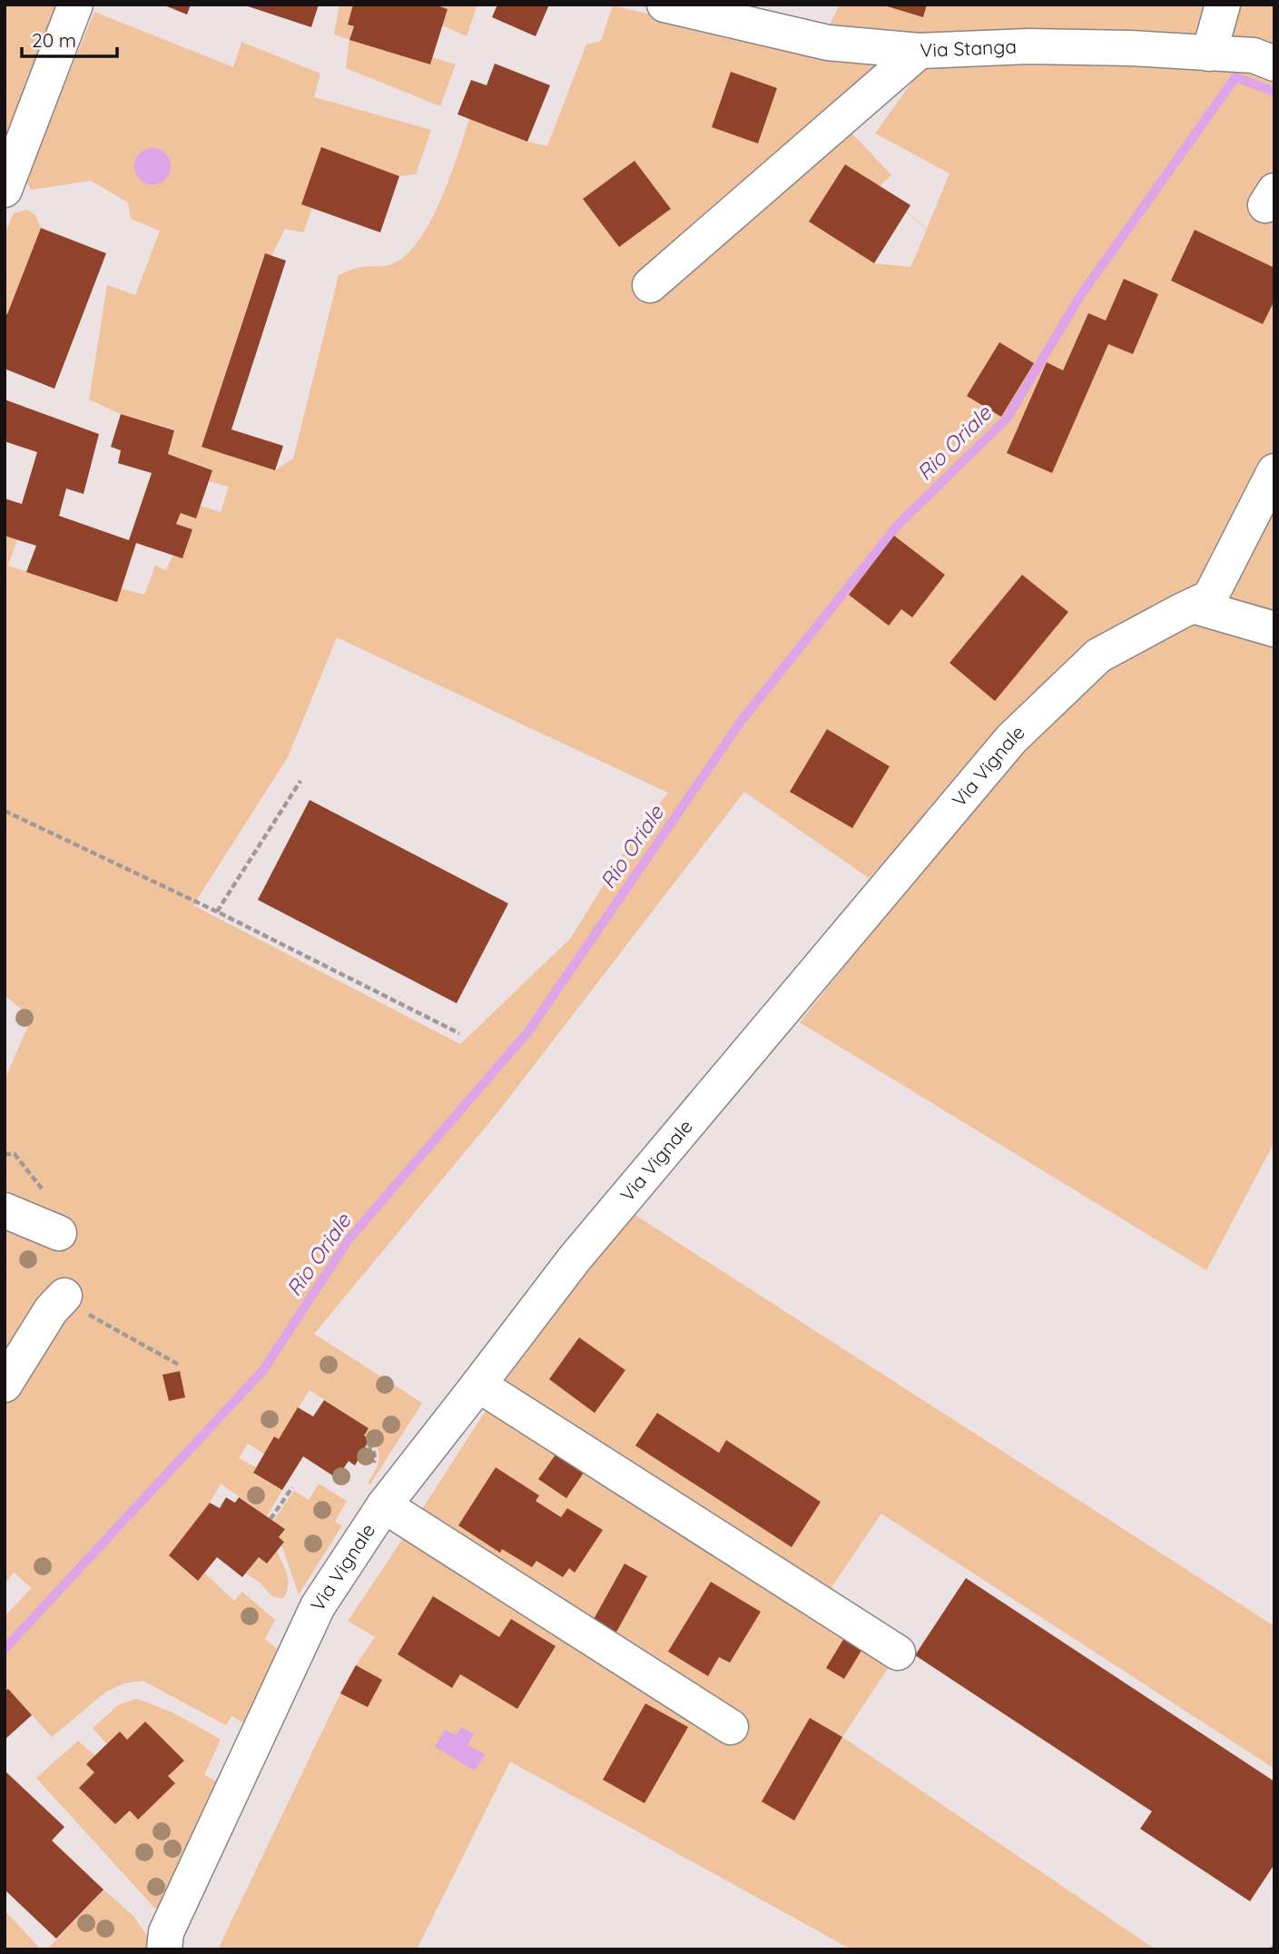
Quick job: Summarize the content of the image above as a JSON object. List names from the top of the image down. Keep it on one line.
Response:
{"streets":{"street":["Via Stanga","Via Vignale"]},"water":["Rio Oriale"],"scale_bar":"20 m"}
